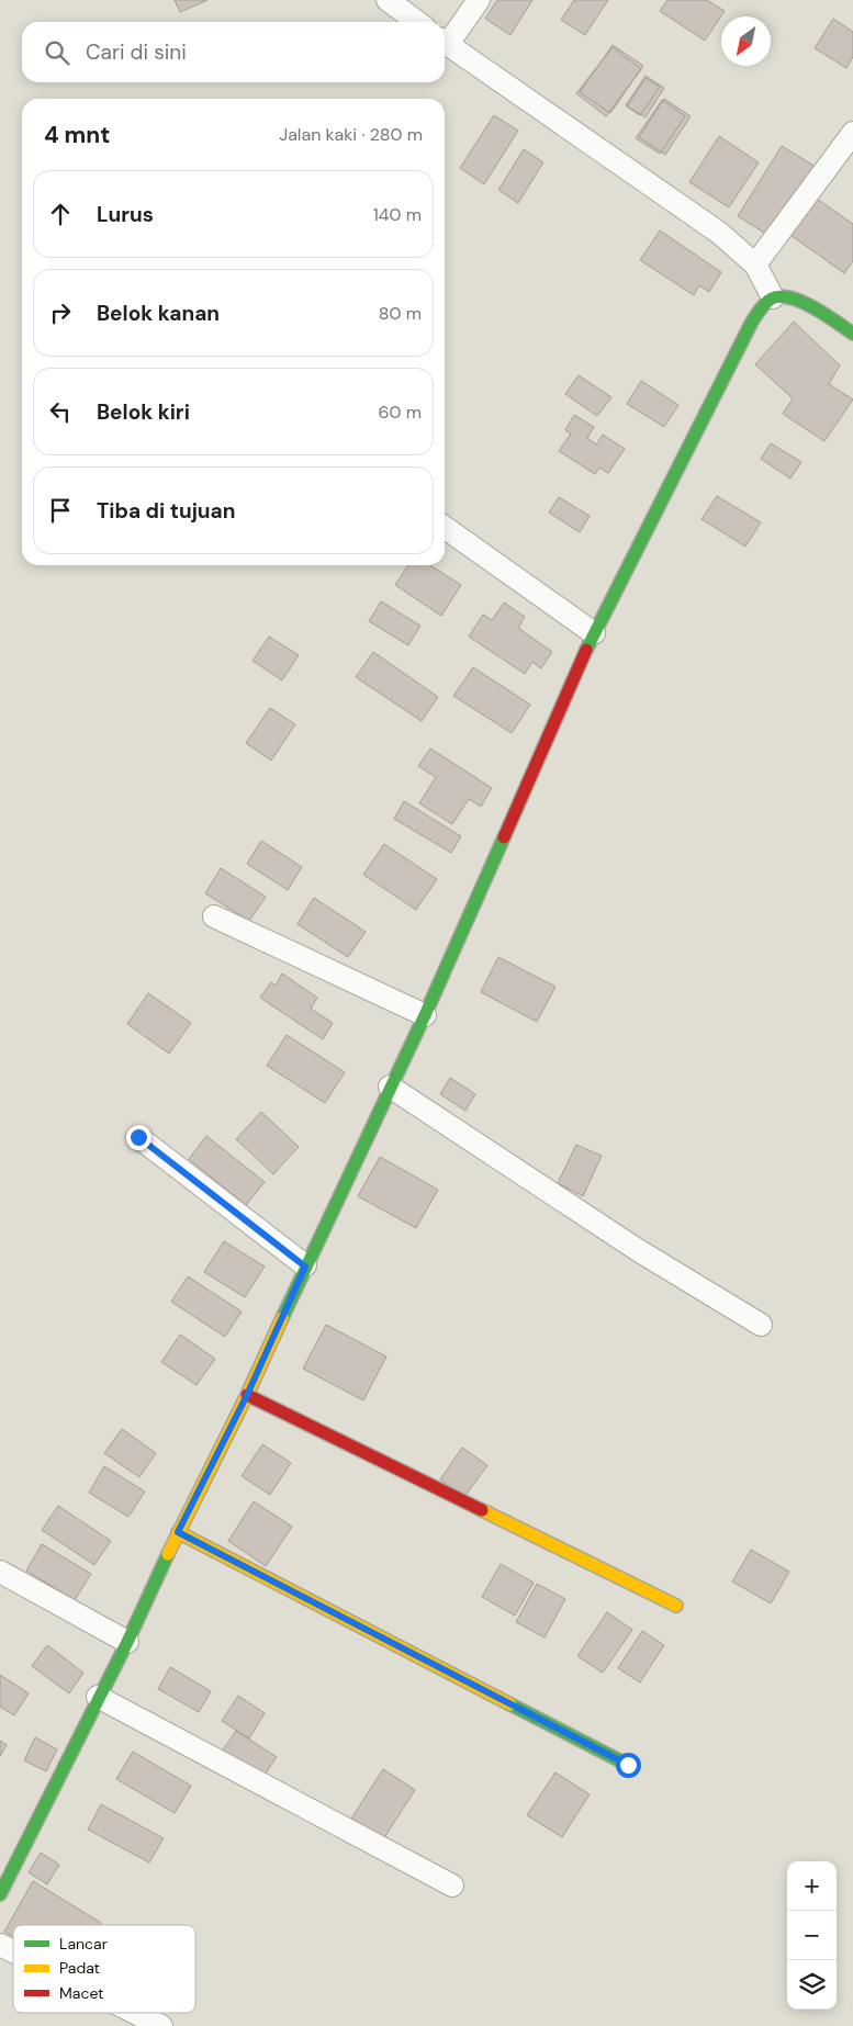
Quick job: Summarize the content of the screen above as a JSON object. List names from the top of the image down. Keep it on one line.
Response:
{"legend":["Lancar","Padat","Macet"],"north":"bottom left","page":{"search":"Cari di sini","heading":["4 mnt","Jalan kaki · 280 m"],"list":[["Lurus","140 m"],["Belok kanan","80 m"],["Belok kiri","60 m"],"Tiba di tujuan"],"map_buttons":["+","−"]}}
